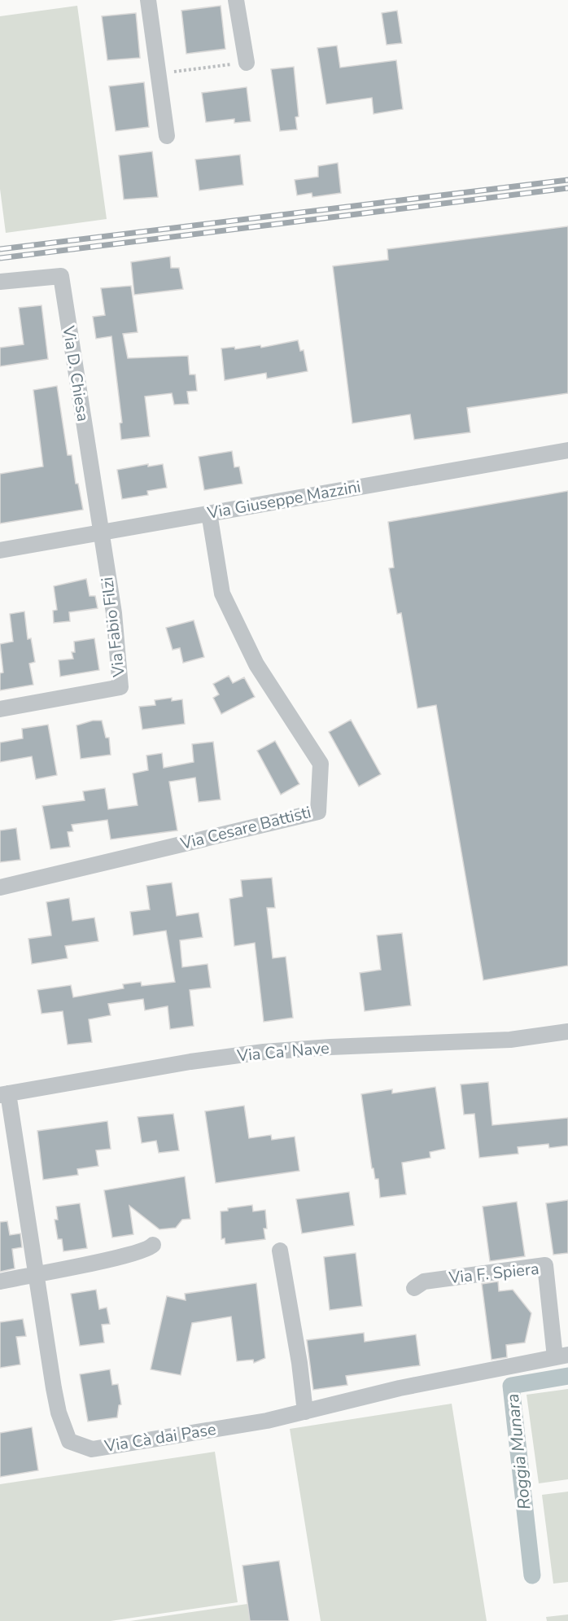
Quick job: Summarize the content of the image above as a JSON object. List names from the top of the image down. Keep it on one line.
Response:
{"streets":{"street":["Via D. Chiesa","Via Giuseppe Mazzini","Via Fabio Filzi","Via Cesare Battisti","Via Ca' Nave","Via F. Spiera","Via Cà dai Pase"]},"crossings":[["Via D. Chiesa","Via Giuseppe Mazzini"],["Via D. Chiesa","Via Fabio Filzi"],["Via Giuseppe Mazzini","Via Fabio Filzi"],["Via Giuseppe Mazzini","Via Cesare Battisti"],["Via Ca' Nave","Via Cà dai Pase"],["Via F. Spiera","Via Cà dai Pase"]],"water":["Roggia Munara"]}
